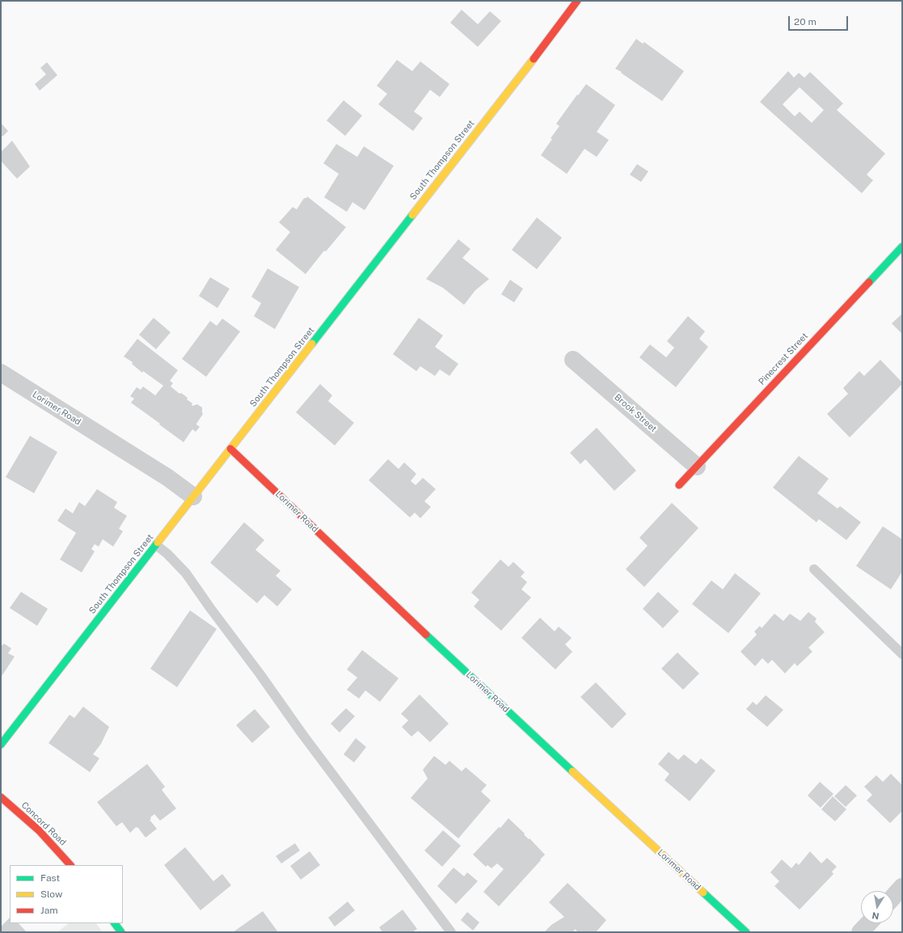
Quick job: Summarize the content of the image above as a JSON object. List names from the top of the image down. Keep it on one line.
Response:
{"streets":{"street":["South Thompson Street","Pinecrest Street","Lorimer Road","Brook Street","Concord Road"]},"crossings":[["South Thompson Street","Lorimer Road"],["Pinecrest Street","Brook Street"]],"legend":["Fast","Slow","Jam"],"scale_bar":"20 m","north":"bottom"}
